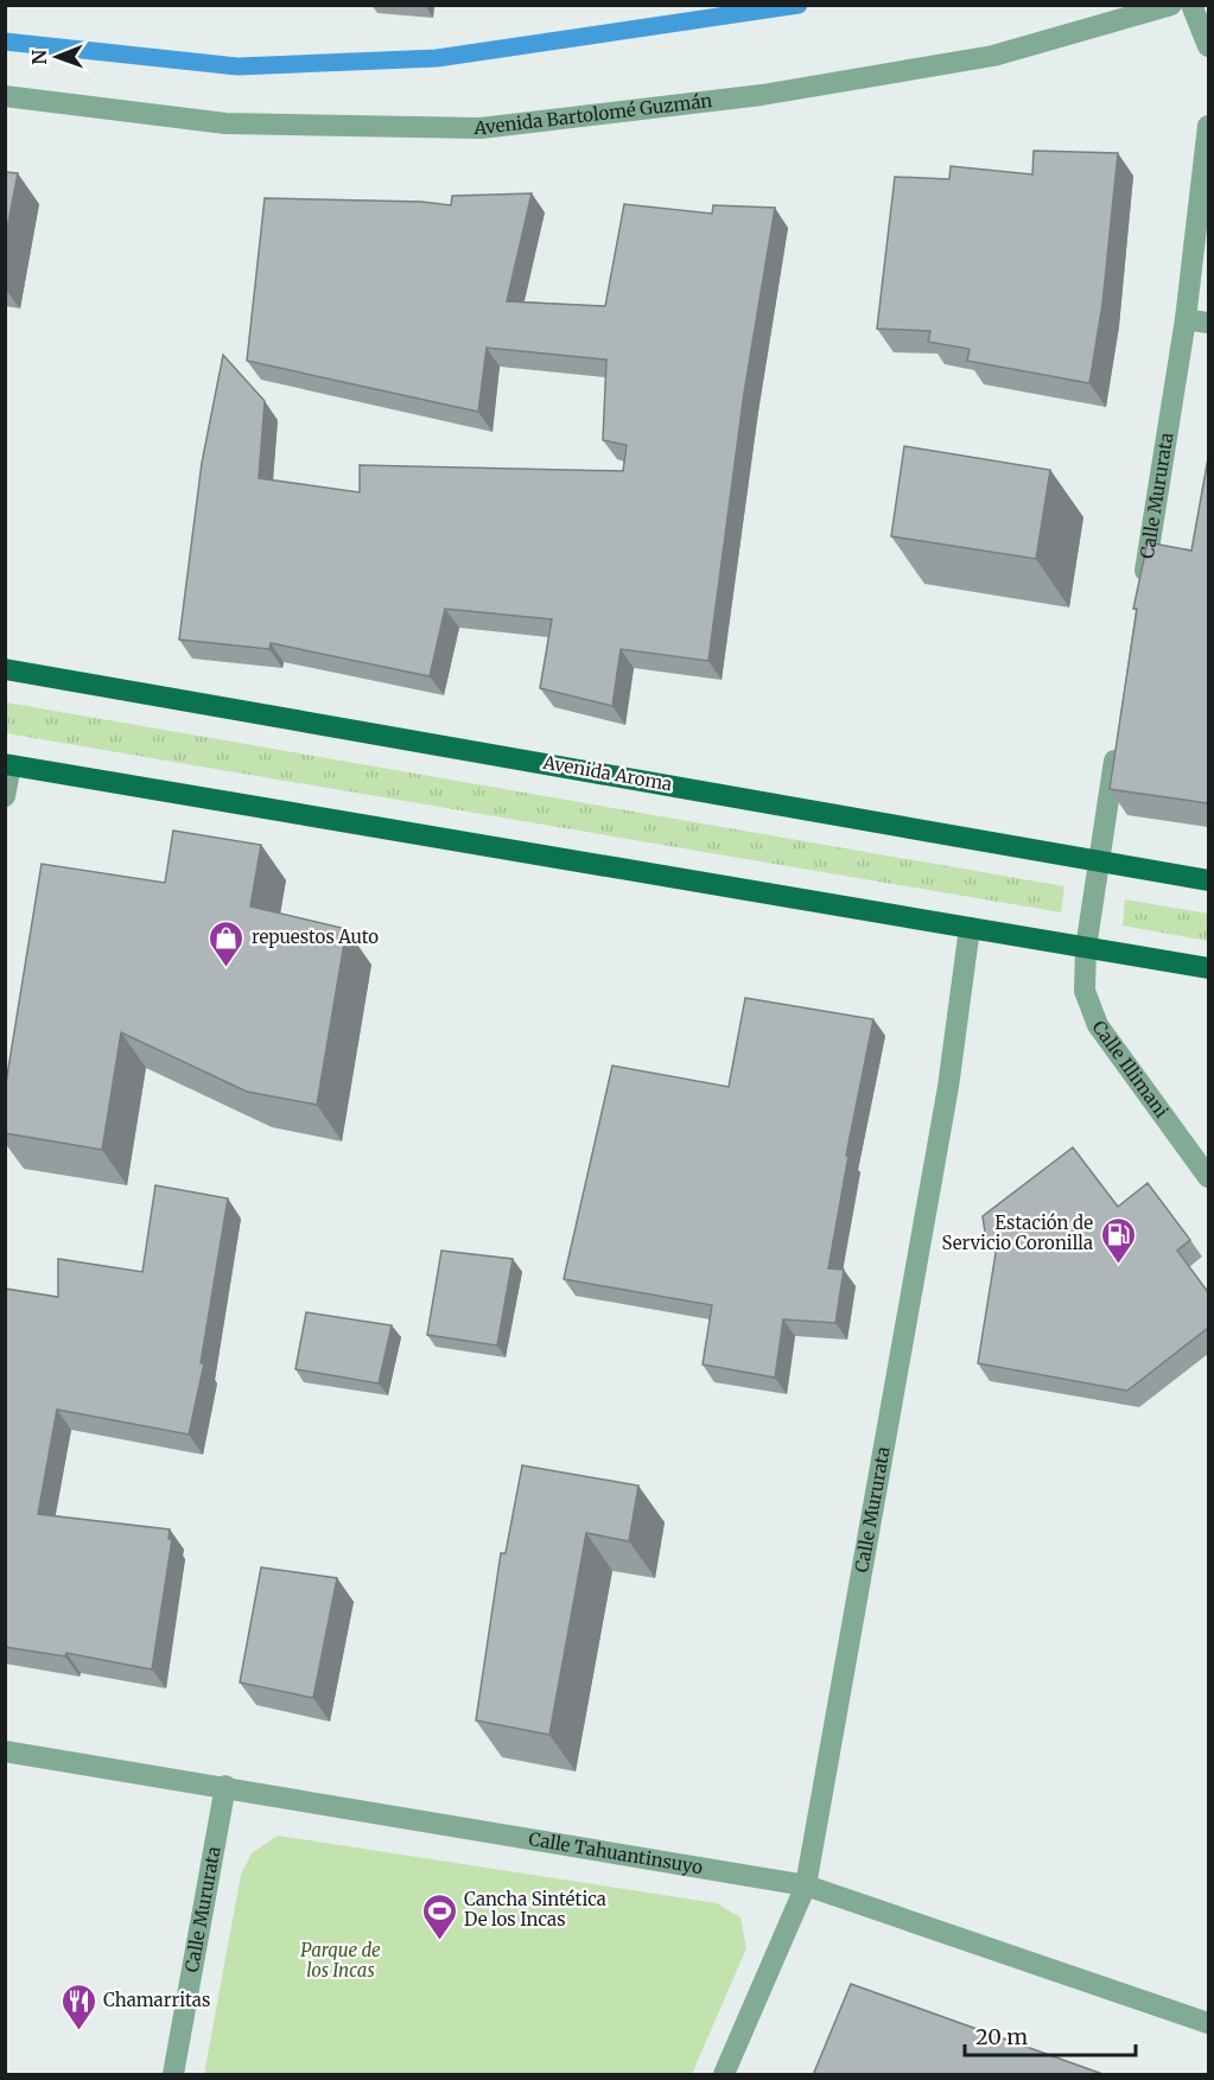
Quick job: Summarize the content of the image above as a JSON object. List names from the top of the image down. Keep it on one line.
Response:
{"streets":{"main road":["Avenida Aroma"],"street":["Avenida Bartolomé Guzmán","Calle Mururata","Calle Illimani","Calle Tahuantinsuyo"]},"crossings":[["Calle Mururata","Calle Tahuantinsuyo"]],"parks":["Parque de los Incas"],"places":{"shop":["repuestos Auto"],"fuel station":["Estación de Servicio Coronilla"],"sports":["Cancha Sintética De los Incas"],"restaurant":["Chamarritas"]},"scale_bar":"20 m","north":"left"}
